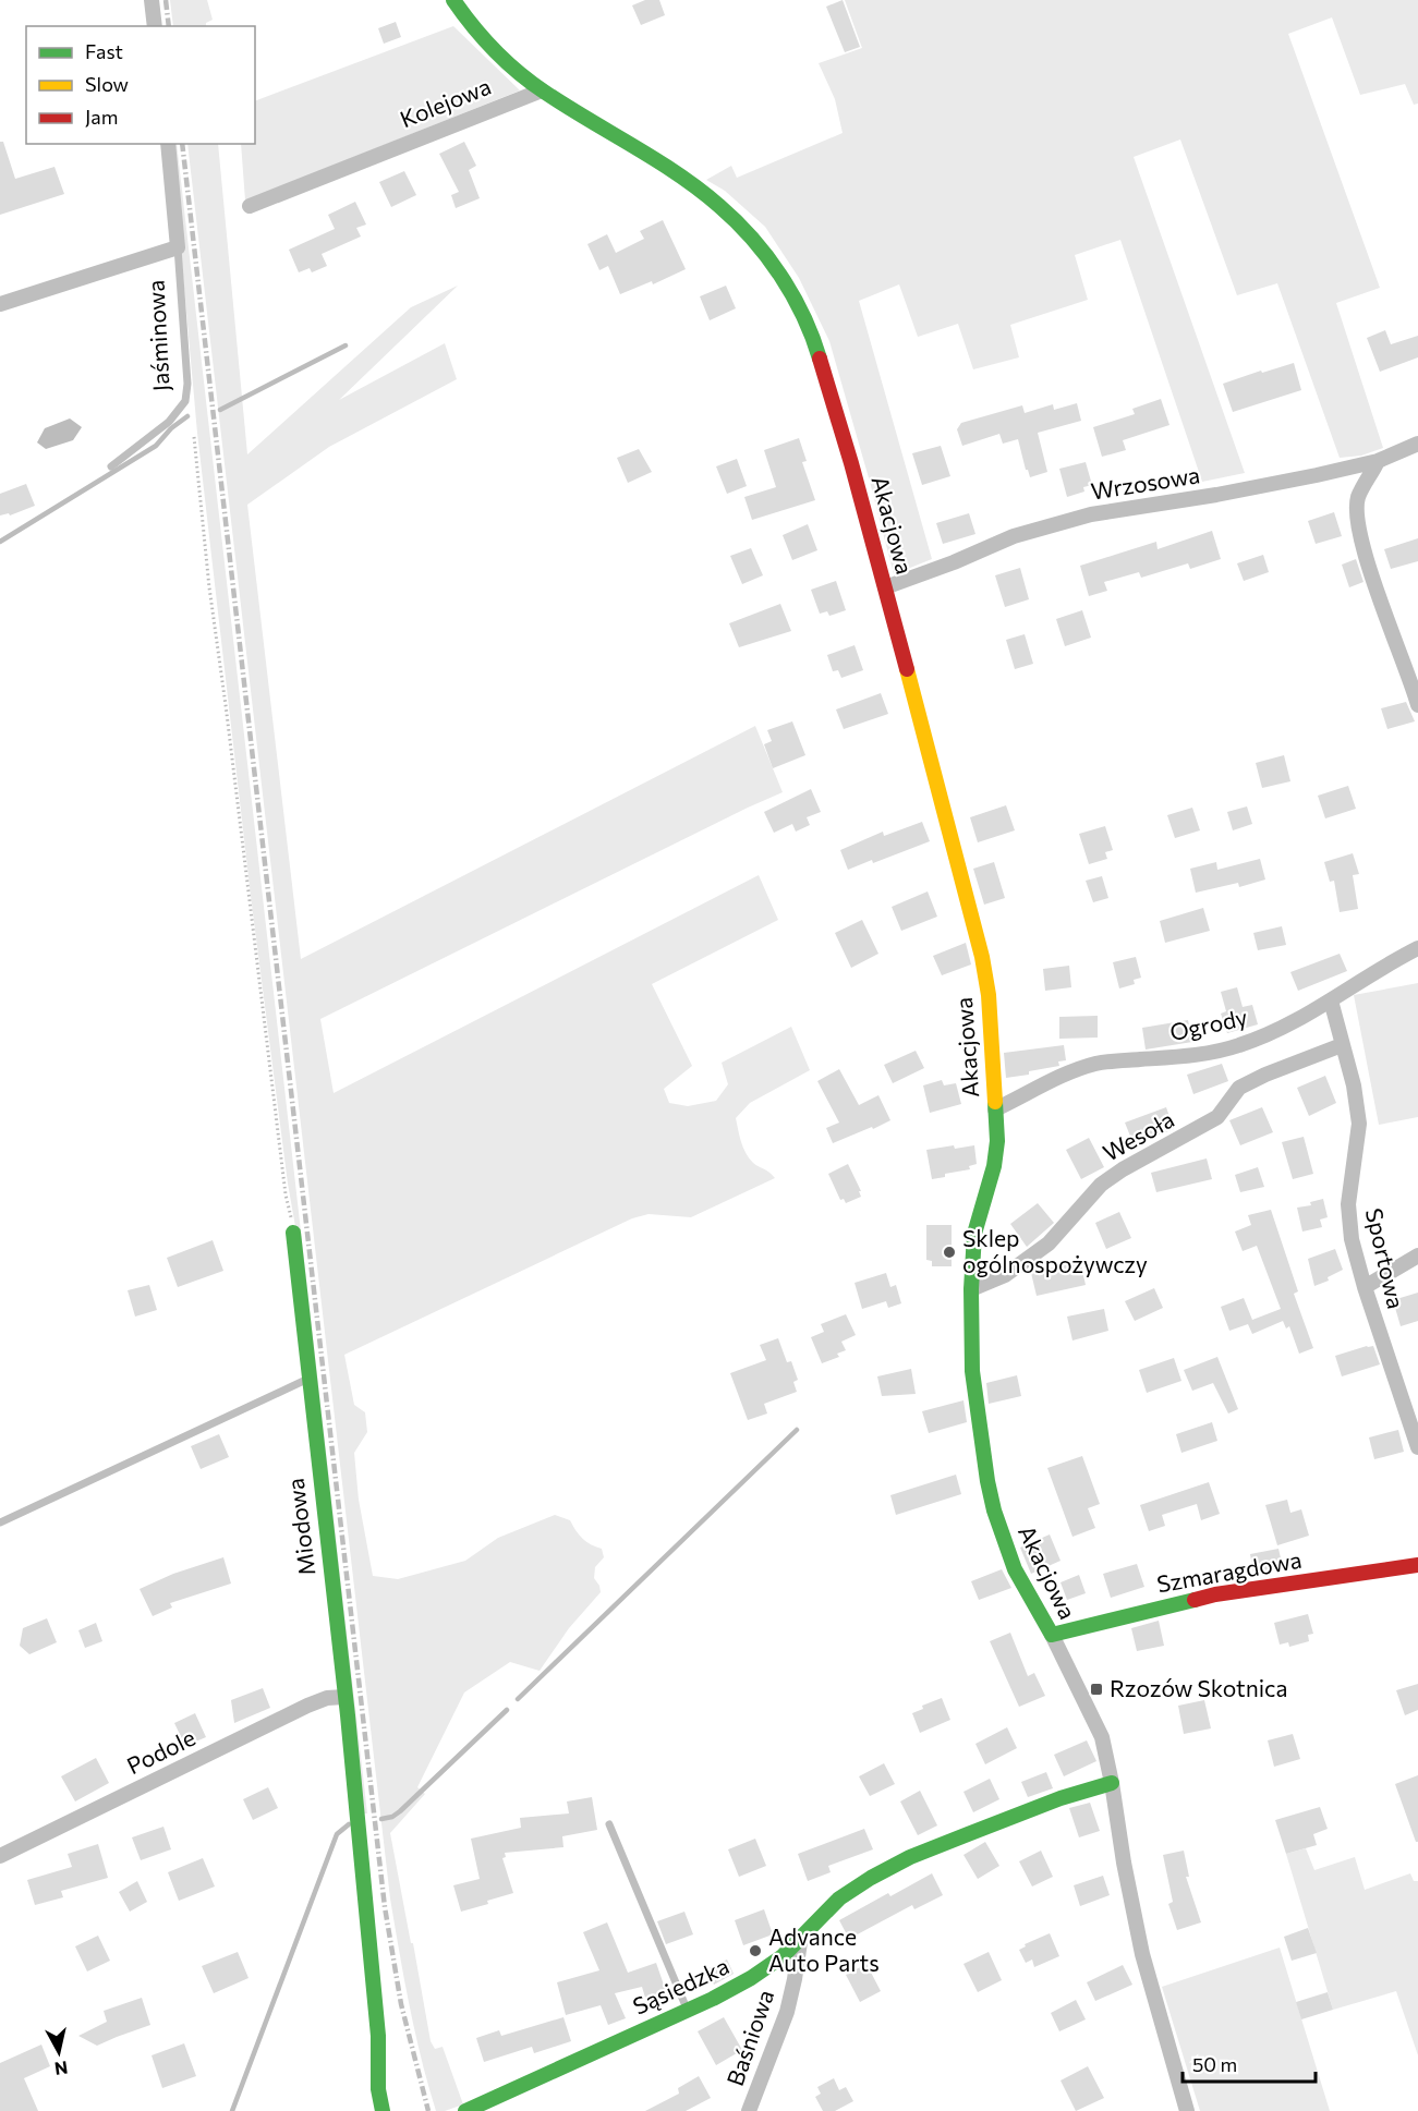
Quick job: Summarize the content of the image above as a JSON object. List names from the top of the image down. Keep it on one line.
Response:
{"streets":{"street":["Kolejowa","Jaśminowa","Wrzosowa","Akacjowa","Ogrody","Wesoła","Sportowa","Miodowa","Szmaragdowa","Podole","Sąsiedzka","Baśniowa"]},"crossings":[["Kolejowa","Akacjowa"],["Wrzosowa","Akacjowa"],["Akacjowa","Ogrody"],["Akacjowa","Wesoła"],["Akacjowa","Szmaragdowa"],["Akacjowa","Sąsiedzka"],["Ogrody","Sportowa"],["Wesoła","Sportowa"],["Miodowa","Podole"],["Sąsiedzka","Baśniowa"]],"places":{"other":["Sklep ogólnospożywczy","Advance Auto Parts"],"transit":["Rzozów Skotnica"]},"legend":["Fast","Slow","Jam"],"scale_bar":"50 m","north":"bottom"}
